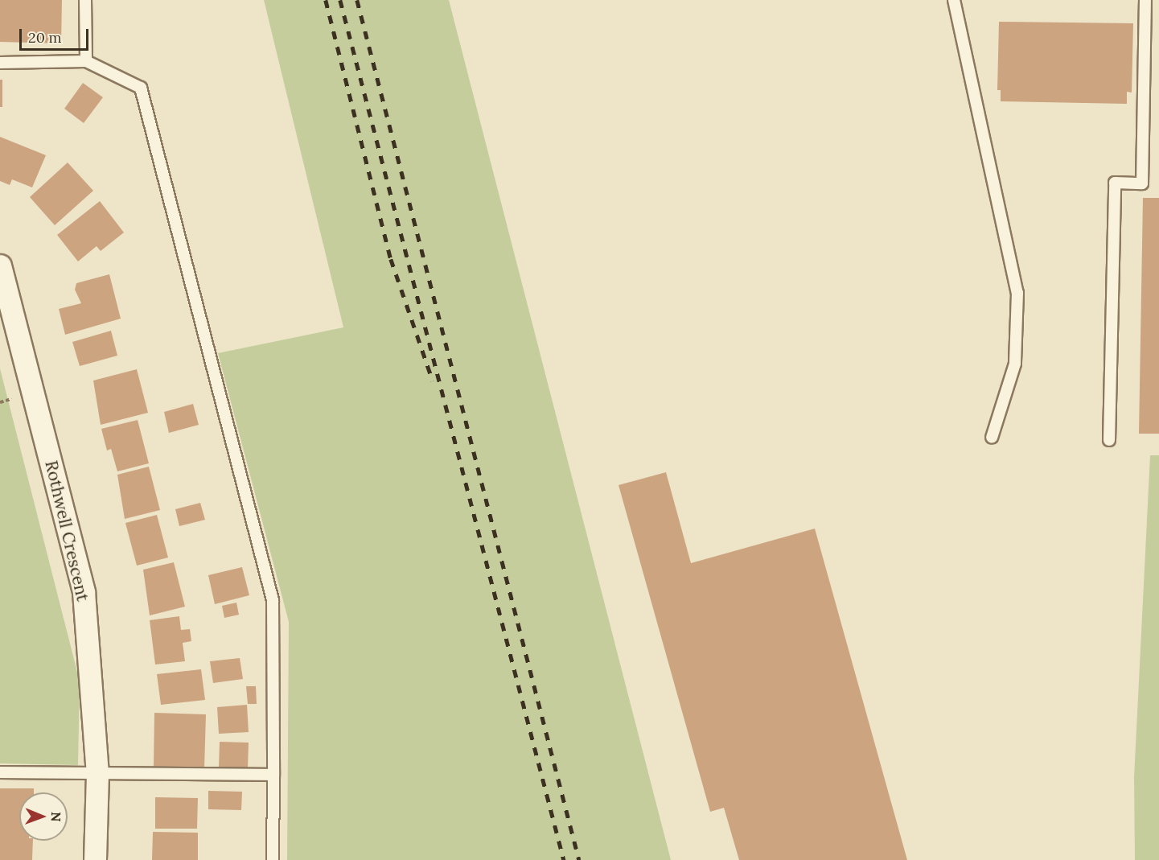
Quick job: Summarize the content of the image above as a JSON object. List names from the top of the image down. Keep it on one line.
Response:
{"streets":{"street":["Rothwell Crescent"]},"scale_bar":"20 m","north":"right"}
